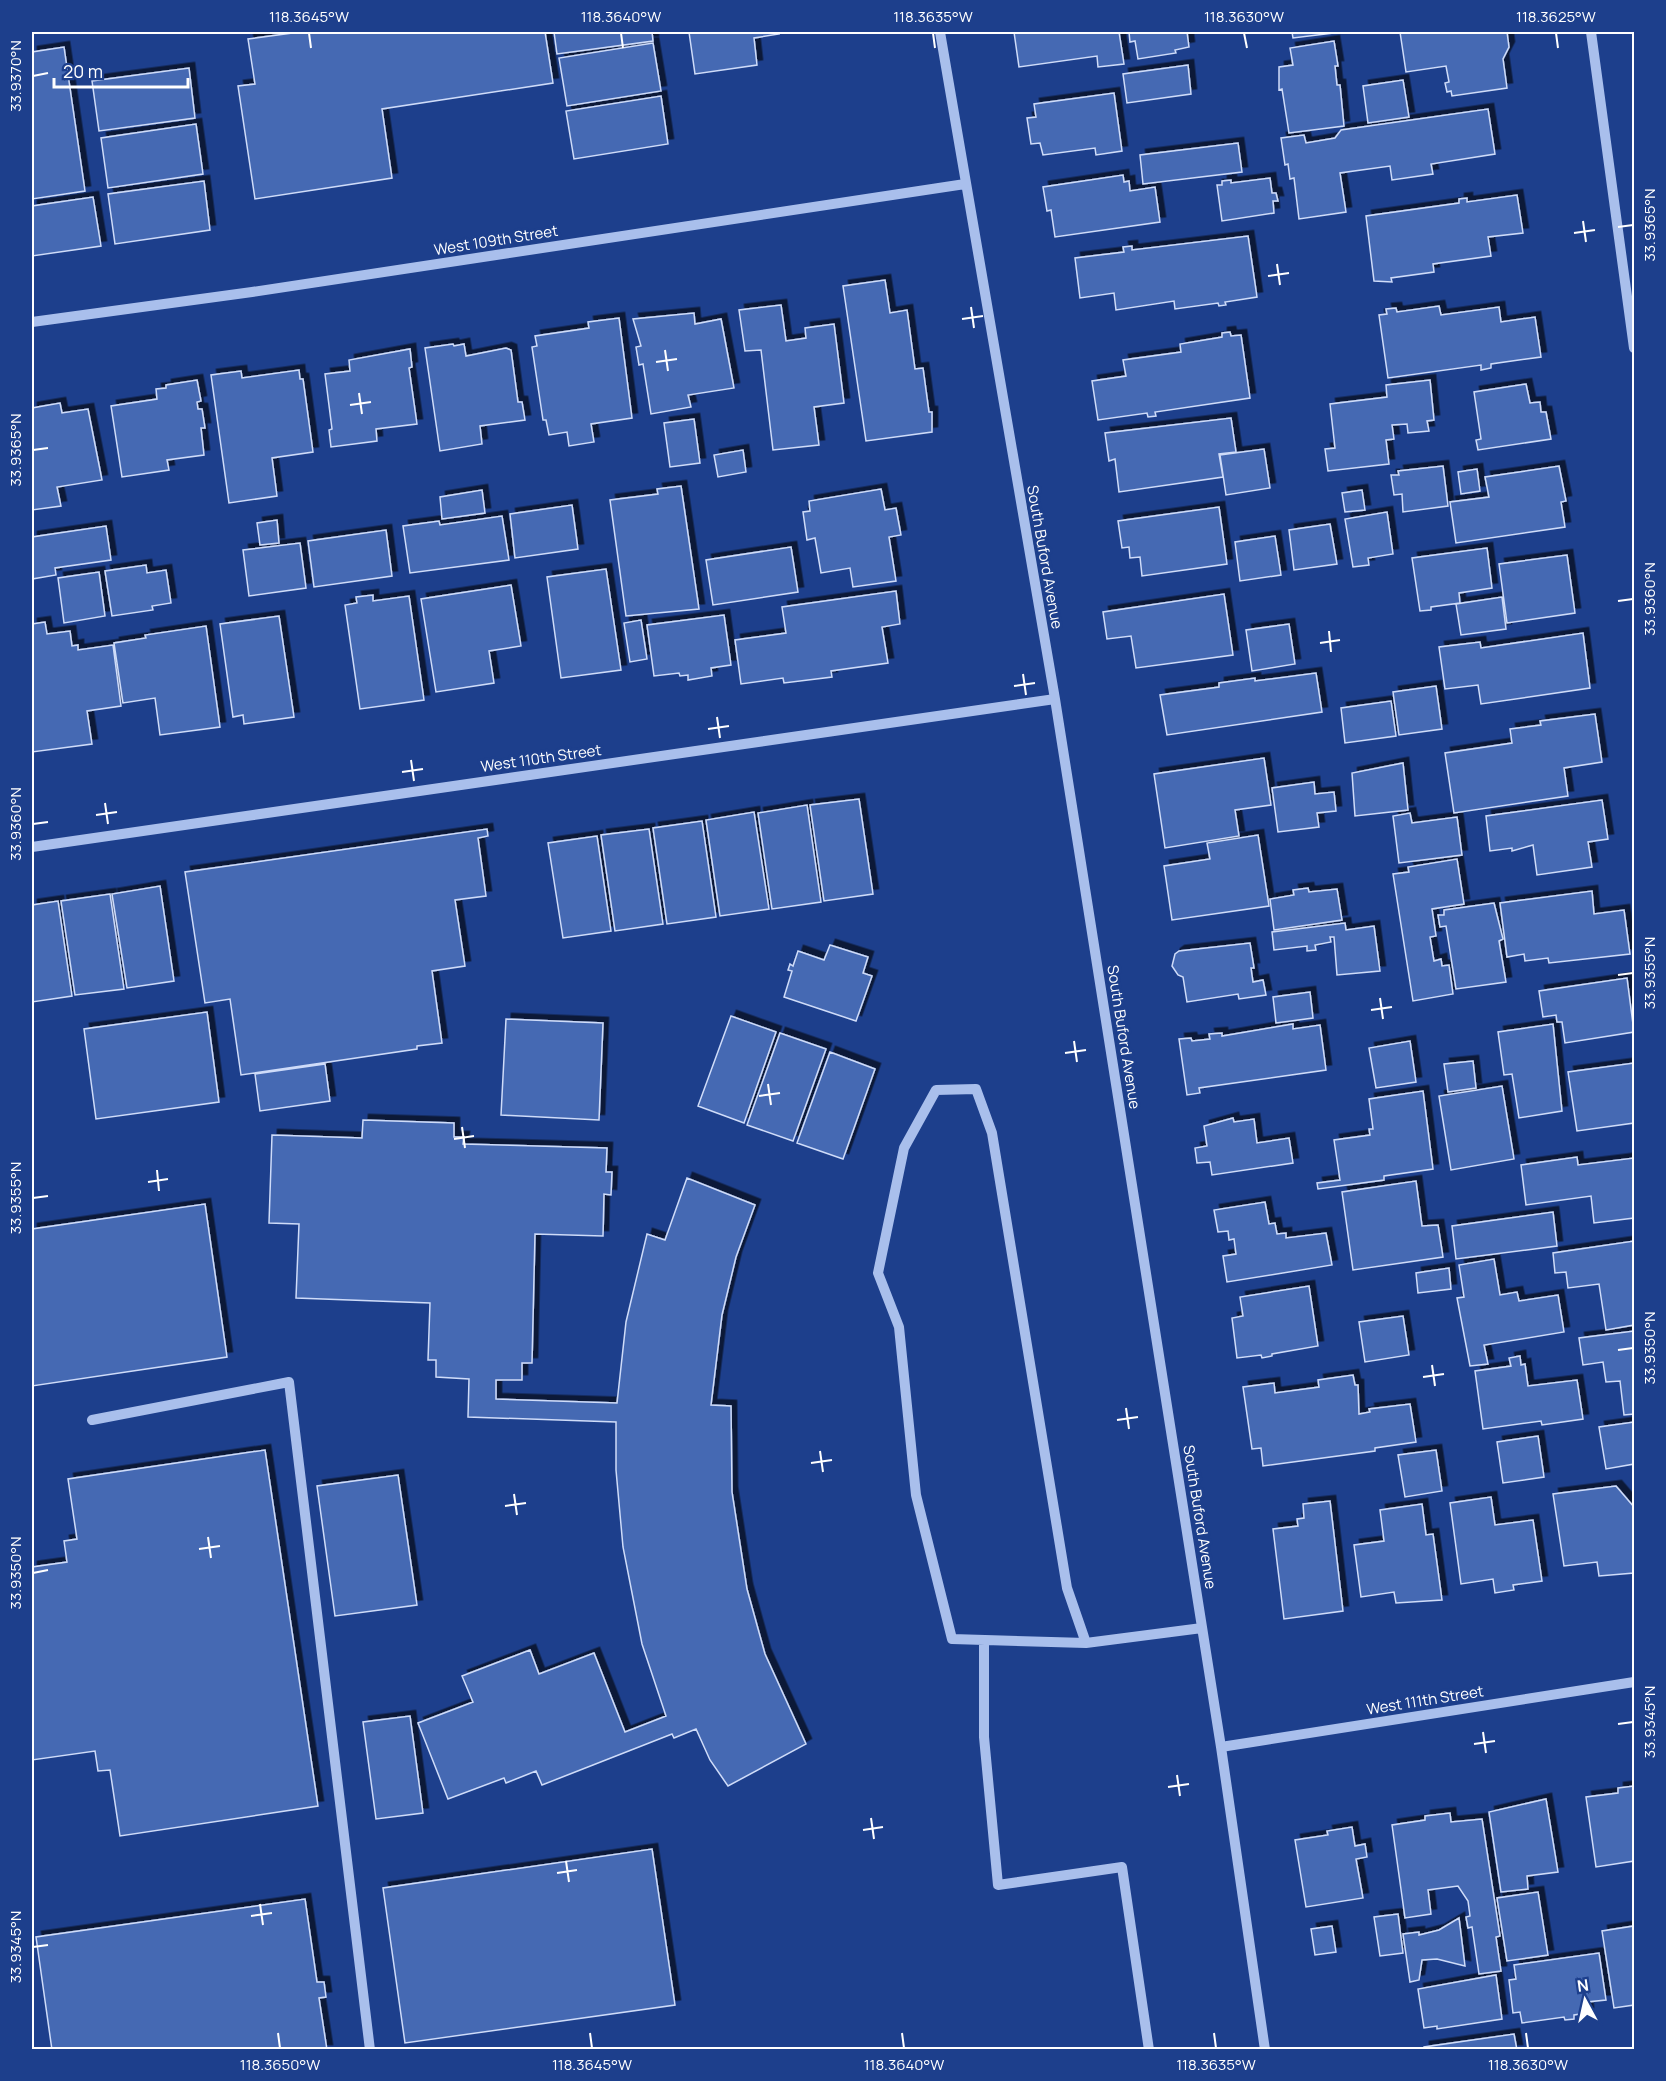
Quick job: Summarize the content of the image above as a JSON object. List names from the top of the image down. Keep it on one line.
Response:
{"streets":{"street":["West 109th Street","South Buford Avenue","West 110th Street","West 111th Street"]},"crossings":[["West 109th Street","South Buford Avenue"],["South Buford Avenue","West 110th Street"],["South Buford Avenue","West 111th Street"]],"scale_bar":"20 m","north":"top","coordinates":["118.3645°W","118.3640°W","118.3635°W","118.3630°W","118.3625°W","33.9370°N","33.9365°N","33.9360°N","33.9355°N","33.9350°N","33.9345°N","118.3650°W"]}
